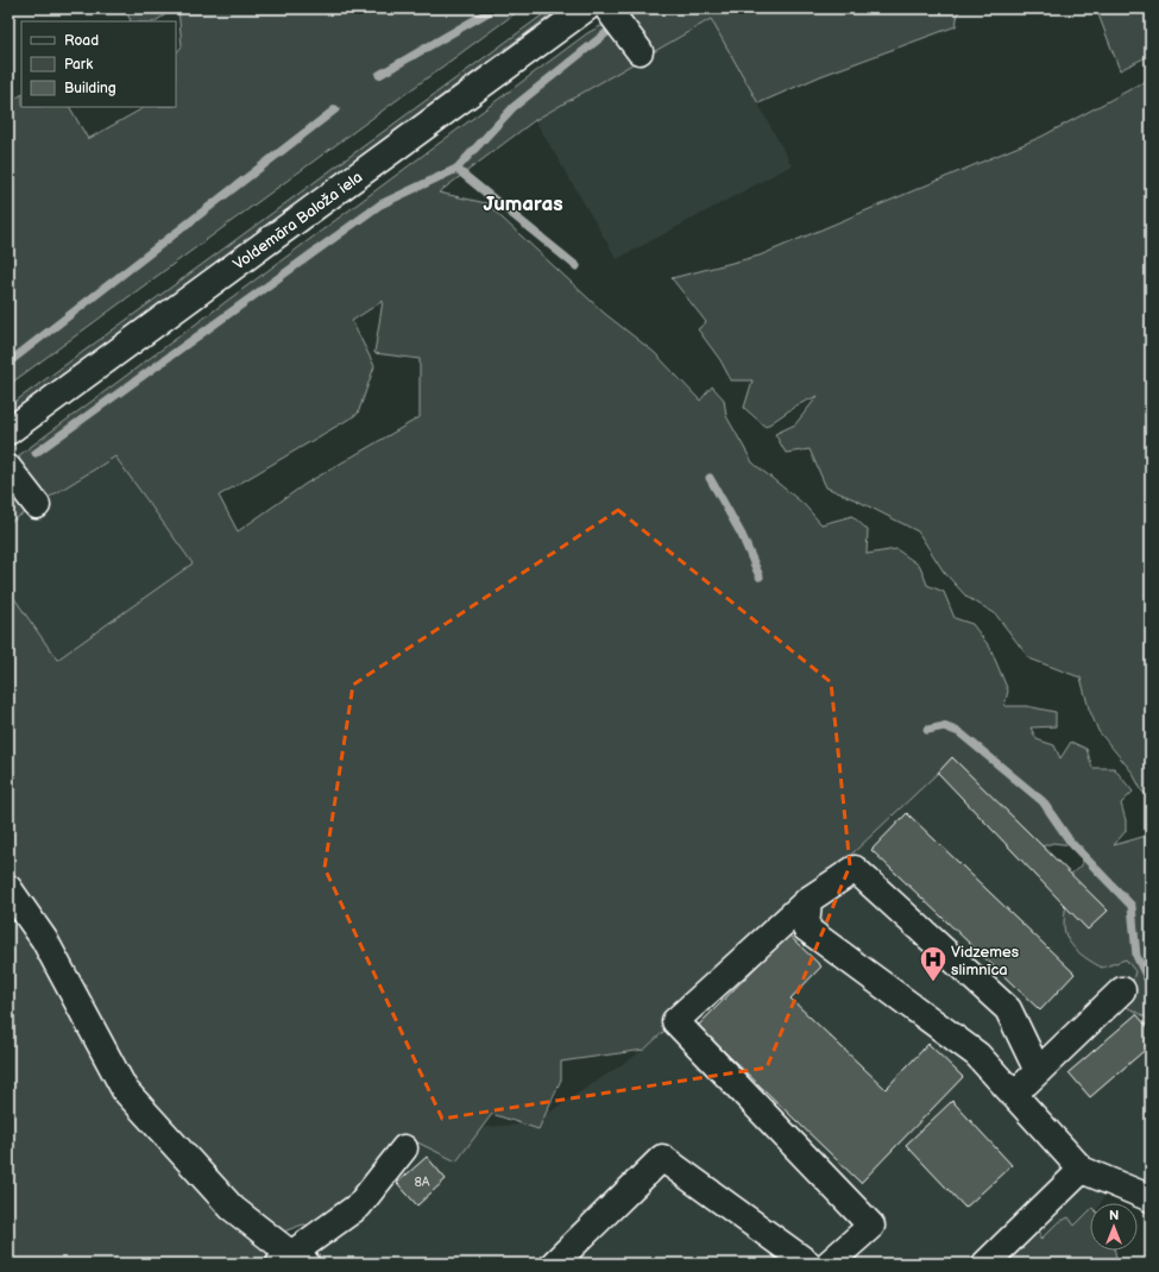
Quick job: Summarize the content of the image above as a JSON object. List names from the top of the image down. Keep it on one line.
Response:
{"streets":{"main road":["Voldemāra Baloža iela"]},"districts":["Jumaras"],"places":{"hospital":["Vidzemes slimnīca"]},"house_numbers":["8A"],"legend":["Road","Park","Building"],"north":"top"}
